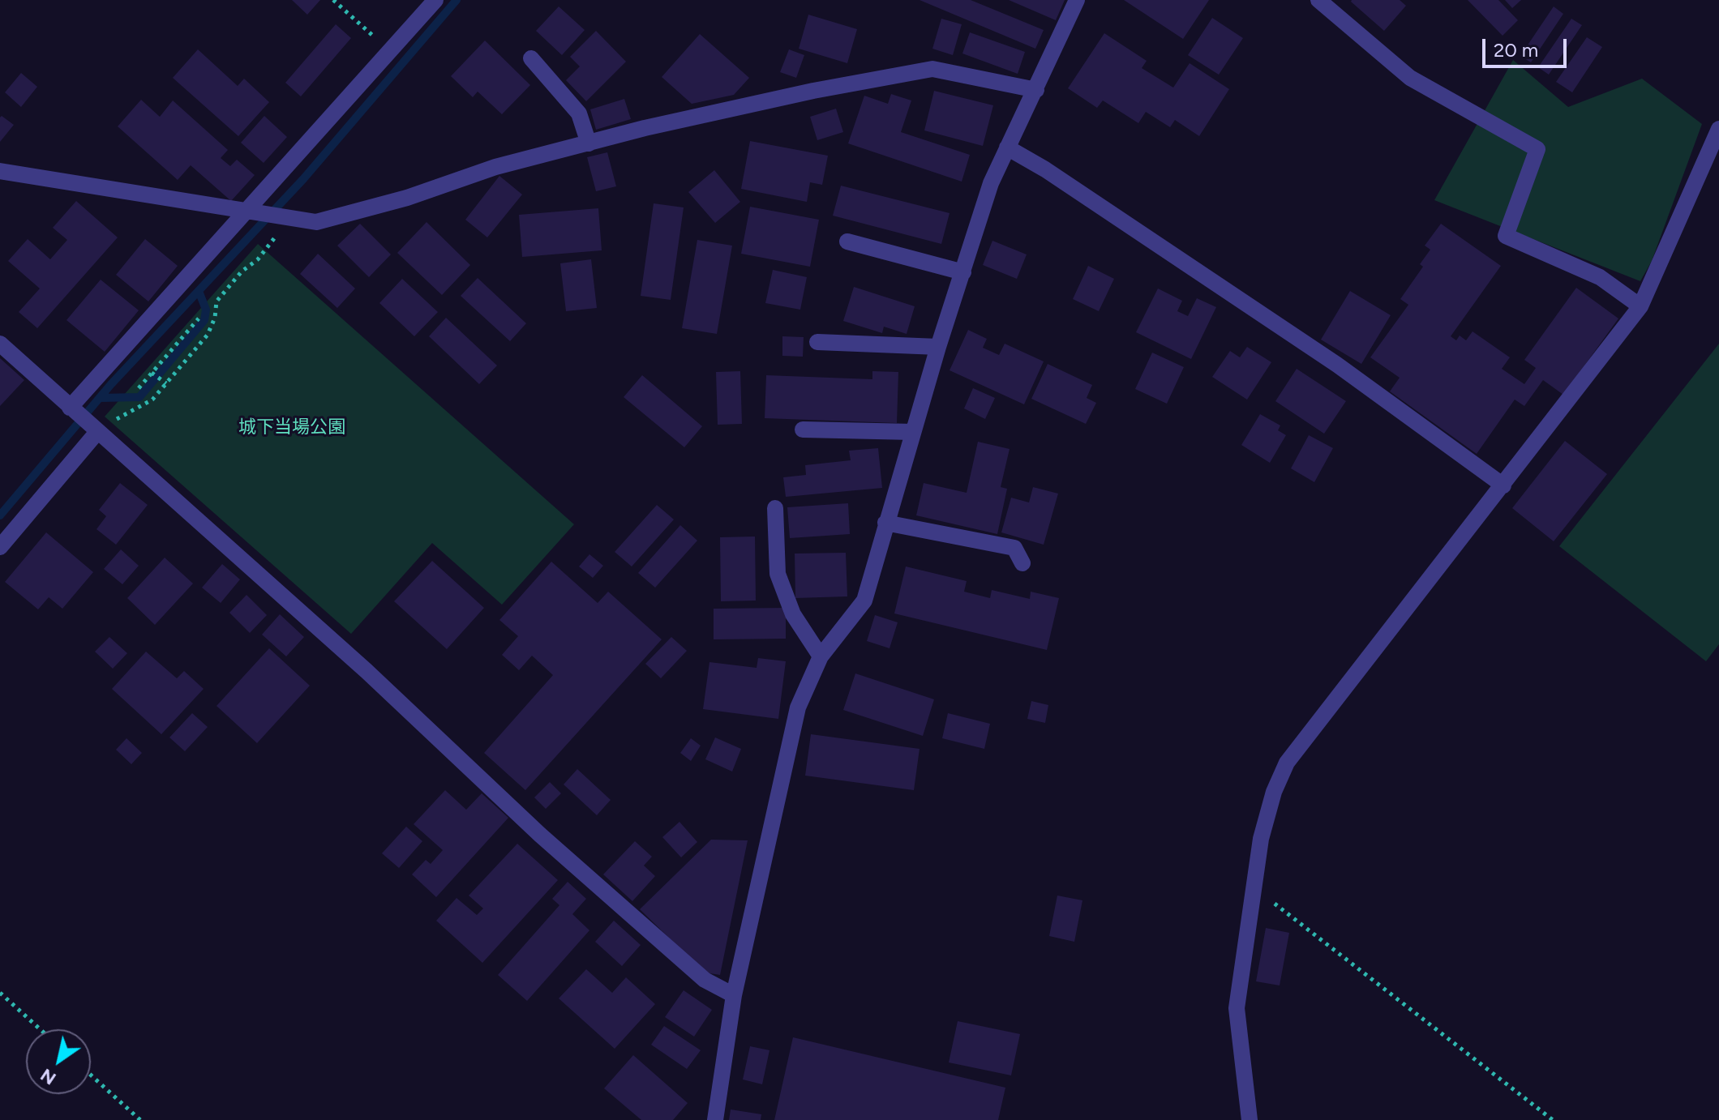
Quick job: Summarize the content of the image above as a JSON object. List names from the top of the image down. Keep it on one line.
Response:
{"parks":["城下当場公園"],"scale_bar":"20 m","north":"bottom left"}
